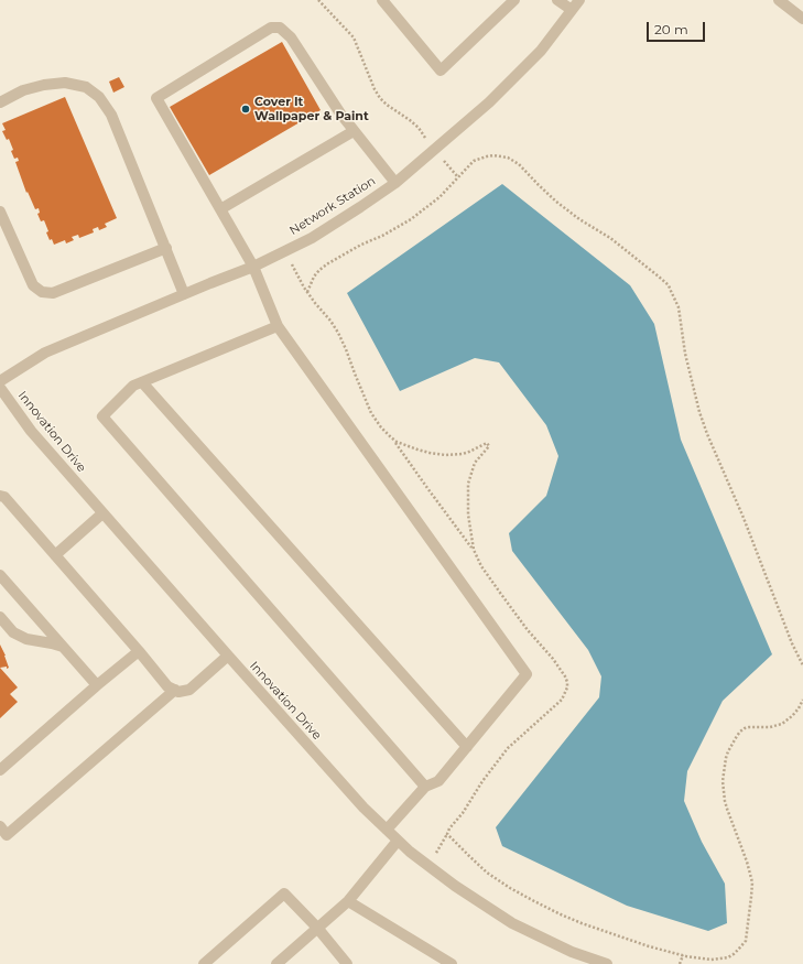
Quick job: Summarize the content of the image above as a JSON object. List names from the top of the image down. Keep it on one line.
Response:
{"streets":{"street":["Network Station","Innovation Drive"]},"places":["Cover It Wallpaper & Paint"],"scale_bar":"20 m"}
